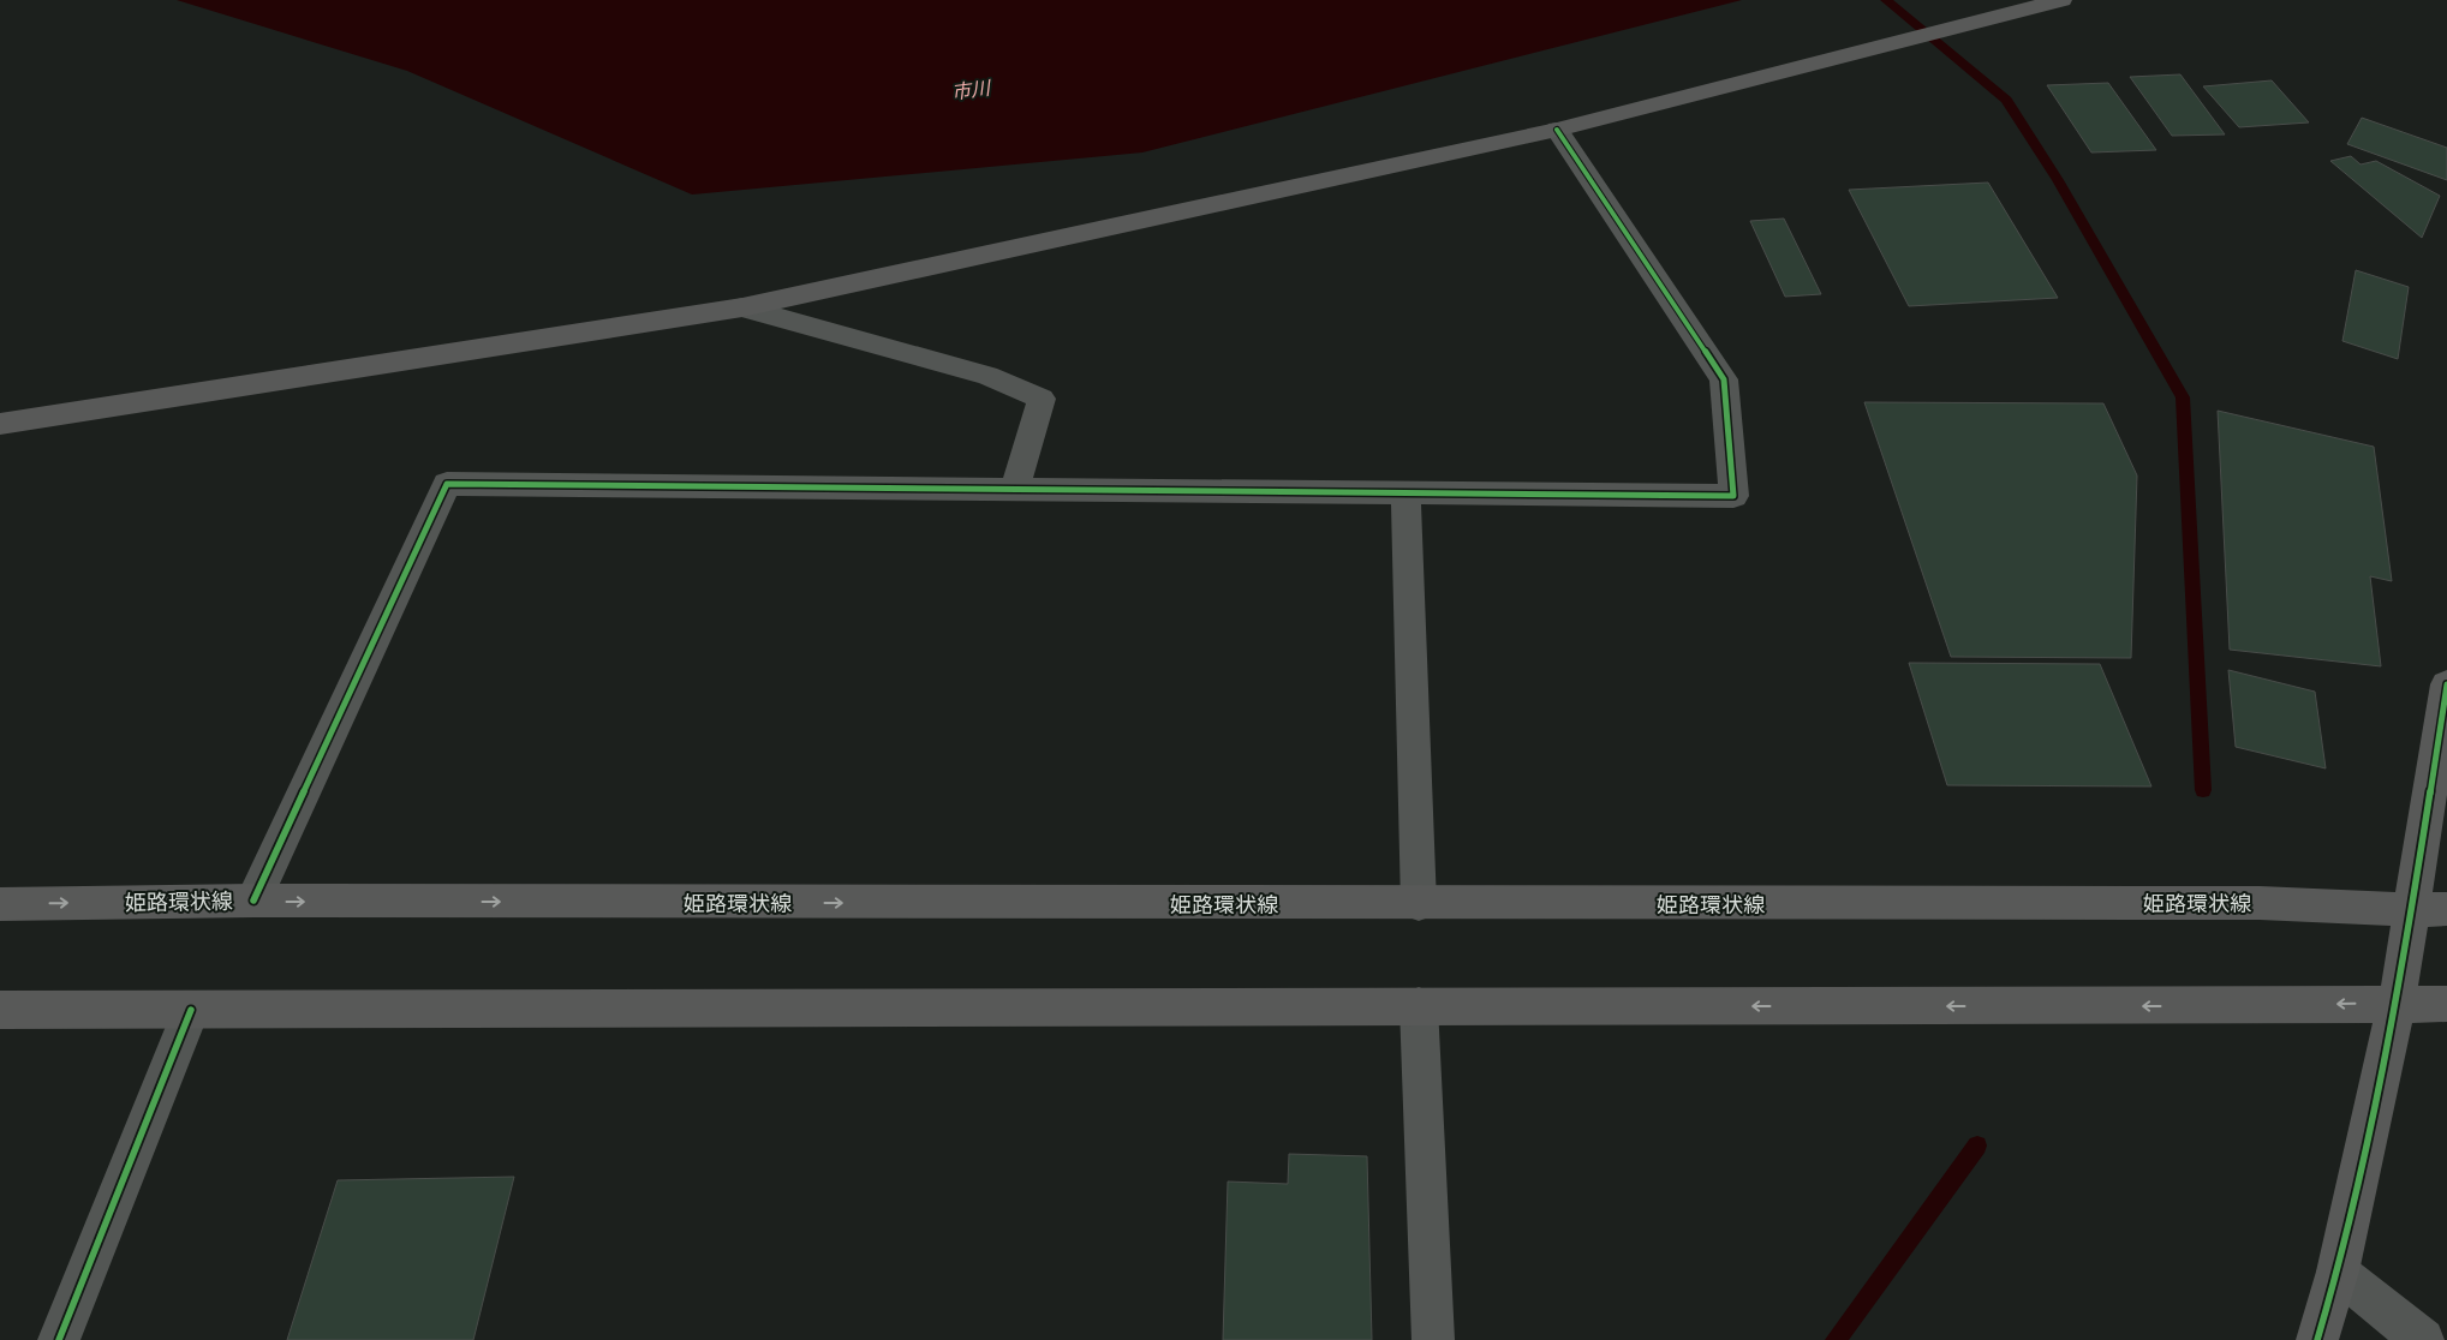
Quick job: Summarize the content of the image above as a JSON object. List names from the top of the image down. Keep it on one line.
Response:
{"streets":{"main road":["姫路環状線"]},"water":["市川"]}
